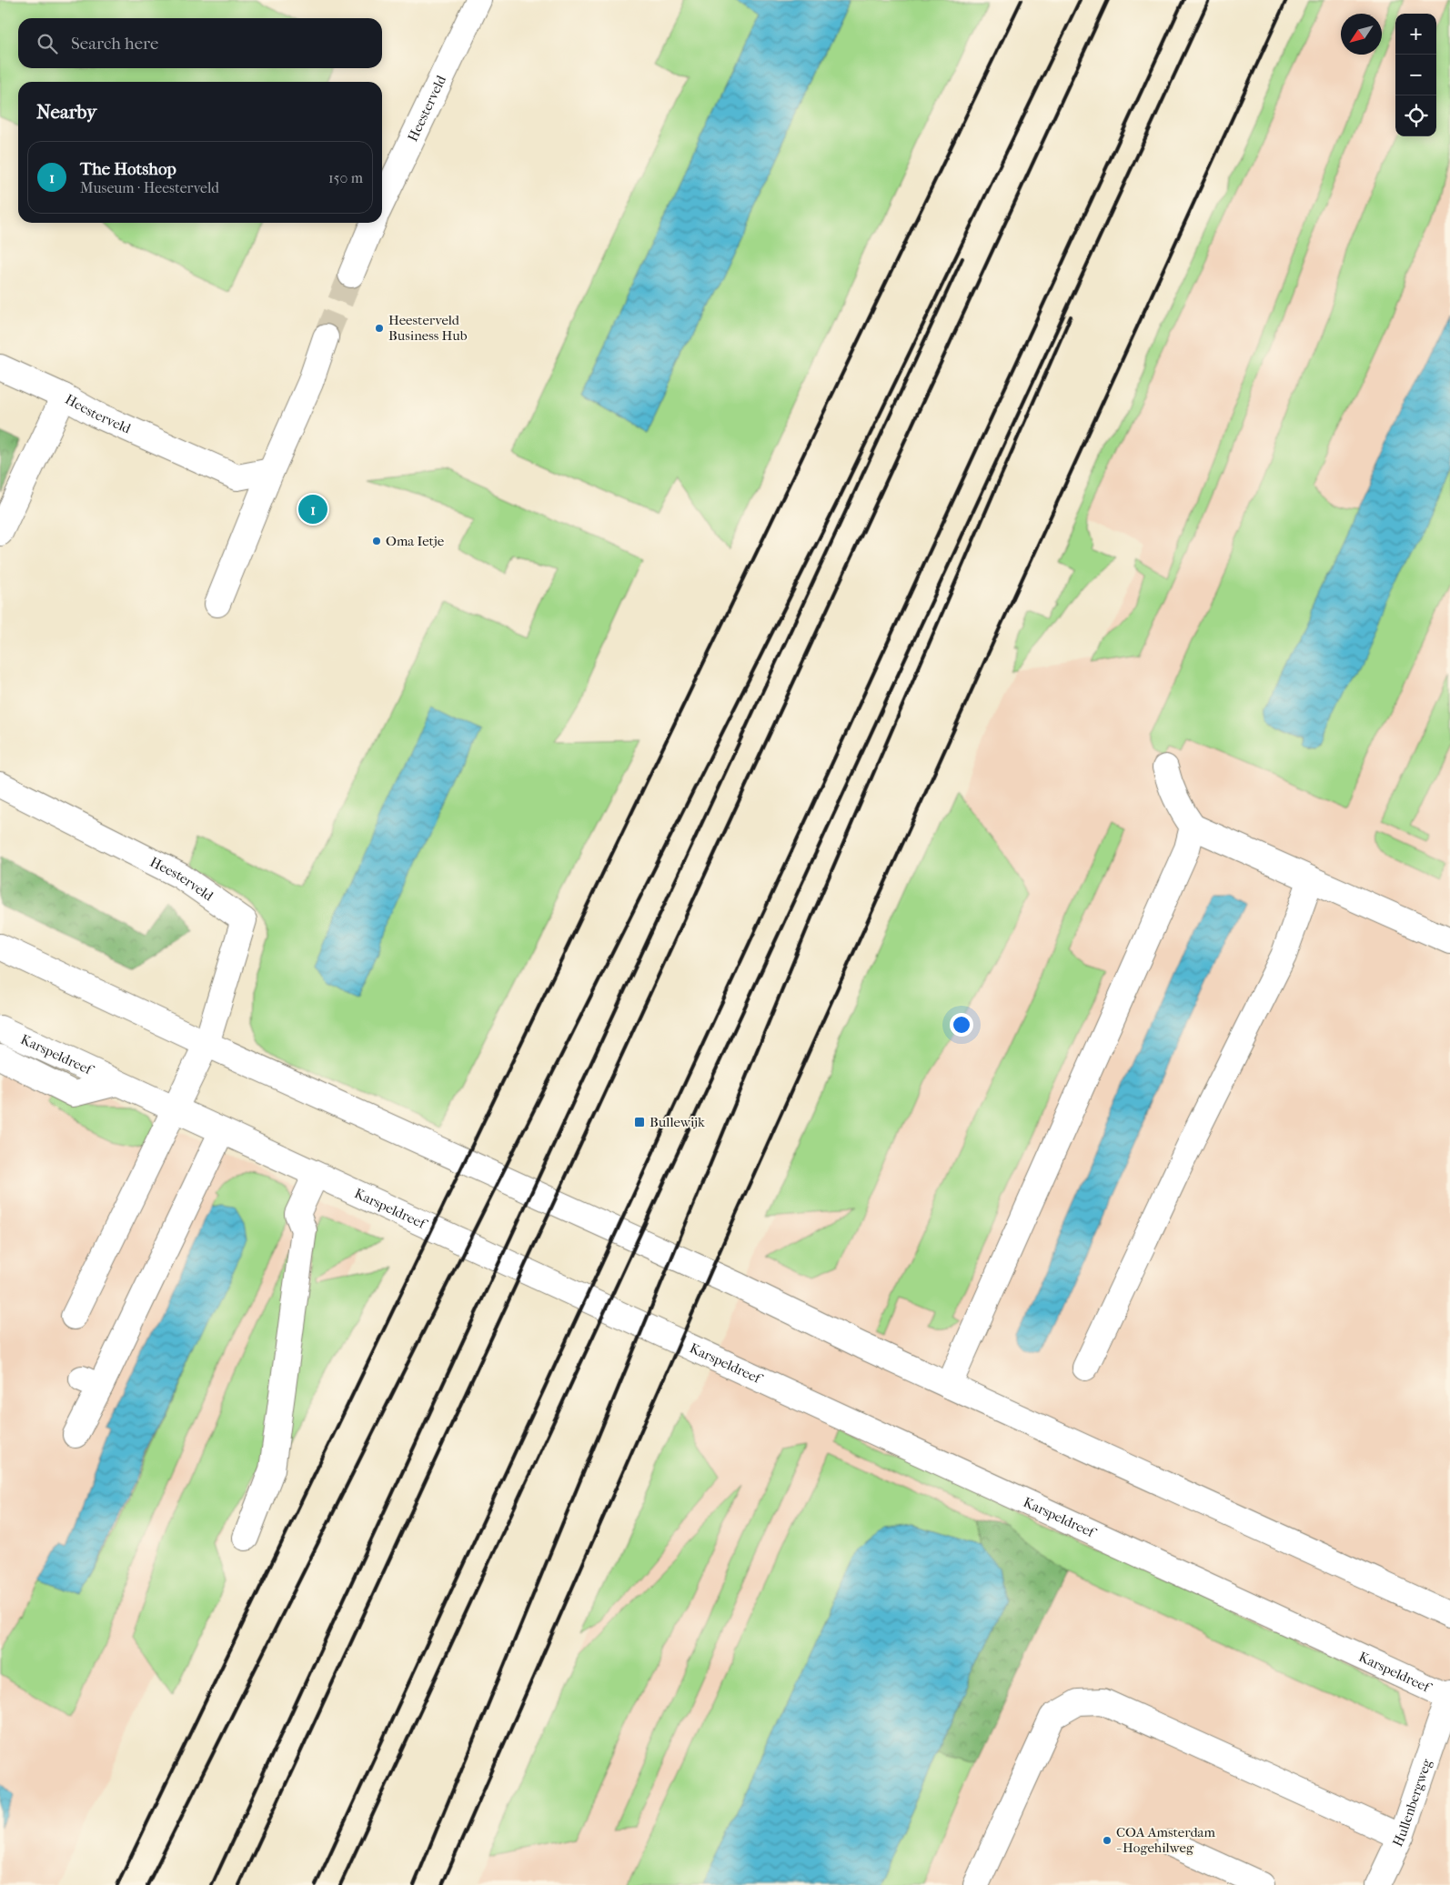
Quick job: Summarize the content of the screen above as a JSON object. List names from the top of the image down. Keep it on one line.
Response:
{"streets":{"main road":["Heesterveld","Karspeldreef","Hullenbergweg"]},"crossings":[["Karspeldreef","Hullenbergweg"]],"places":{"other":["Heesterveld Business Hub","Oma Ietje","COA Amsterdam - Hogehilweg"],"transit":["Bullewijk"]},"north":"bottom left","page":{"map_buttons":["+","−"],"search":"Search here","heading":"Nearby","list":[{"mark":"1","name":"The Hotshop","note":"Museum · Heesterveld","value":"150 m"}],"pins":"1"}}
